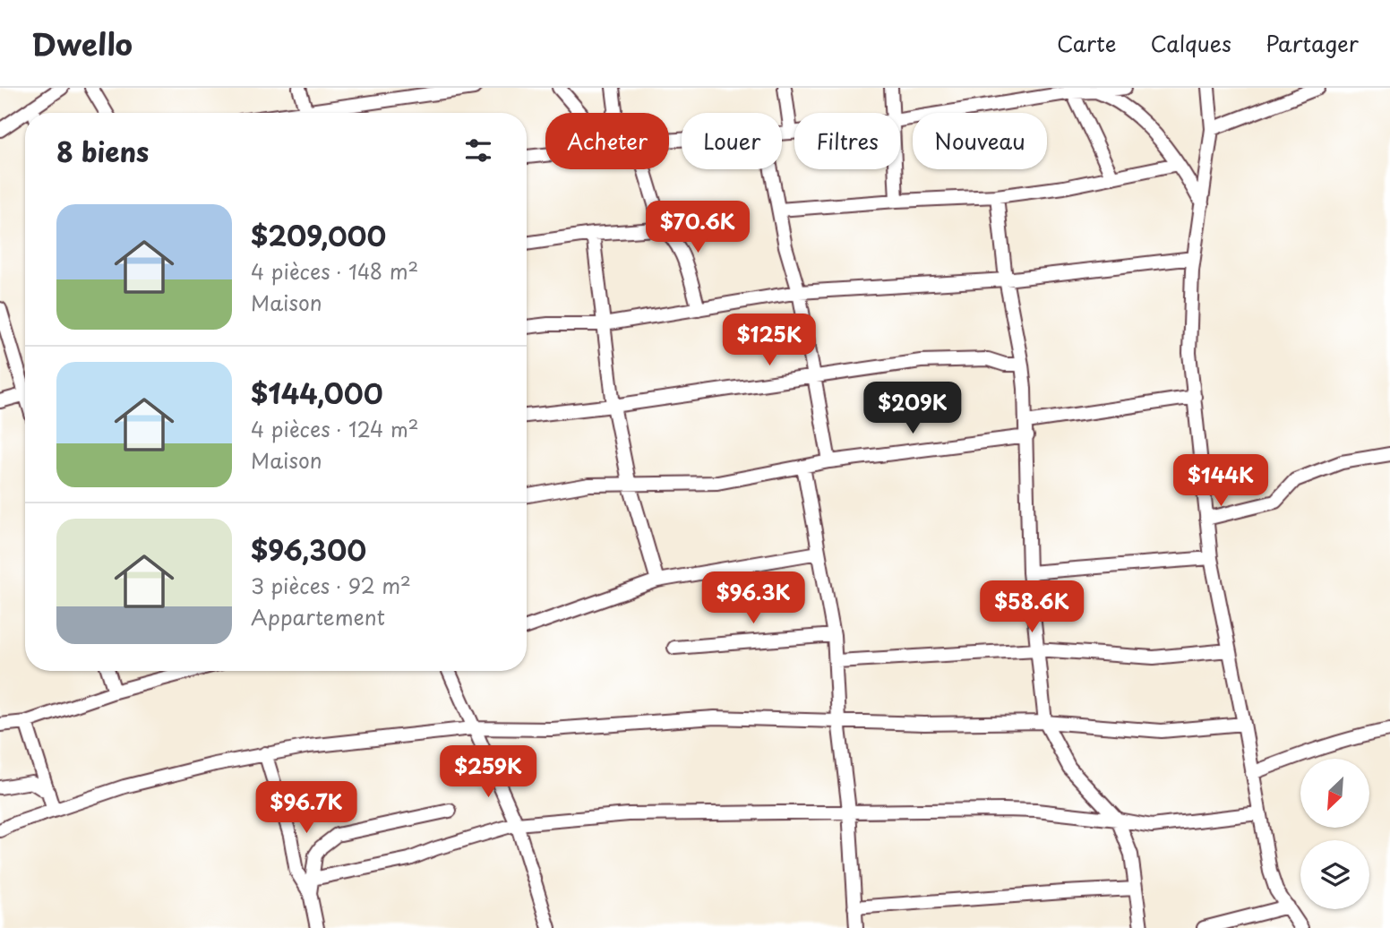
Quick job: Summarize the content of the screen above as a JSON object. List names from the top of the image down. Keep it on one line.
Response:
{"north":"bottom left","page":{"header":"Dwello","nav":["Carte","Calques","Partager"],"chip":["Acheter","Louer","Filtres","Nouveau"],"heading":"8 biens","list":[{"name":"$209,000","note":"4 pièces · 148 m² · Maison"},{"name":"$144,000","note":"4 pièces · 124 m² · Maison"},{"name":"$96,300","note":"3 pièces · 92 m² · Appartement"}],"price":["$70.6K","$125K","$209K","$144K","$96.3K","$58.6K","$259K","$96.7K"]}}
